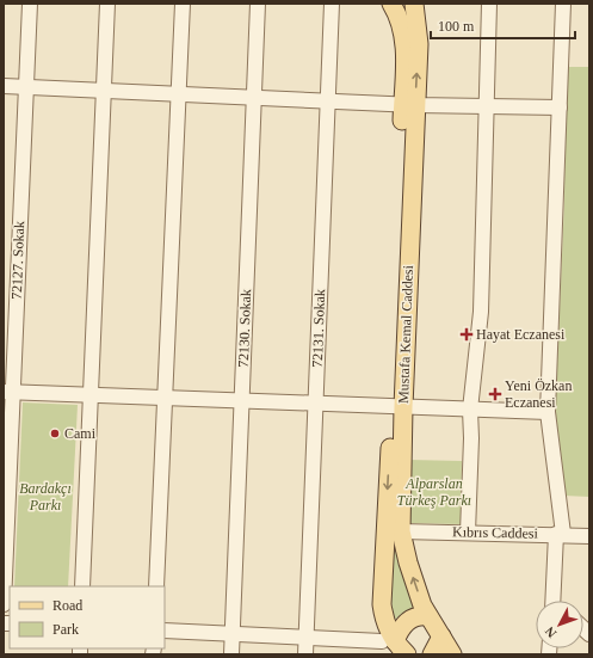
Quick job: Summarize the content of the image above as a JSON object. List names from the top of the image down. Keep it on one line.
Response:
{"streets":{"main road":["Mustafa Kemal Caddesi"],"street":["72127. Sokak","72130. Sokak","72131. Sokak","Kıbrıs Caddesi"]},"crossings":[["Mustafa Kemal Caddesi","Kıbrıs Caddesi"]],"parks":["Alparslan Türkeş Parkı","Bardakçı Parkı"],"places":{"health":["Hayat Eczanesi","Yeni Özkan Eczanesi"],"other":["Cami"]},"legend":["Road","Park"],"scale_bar":"100 m","north":"bottom left"}
